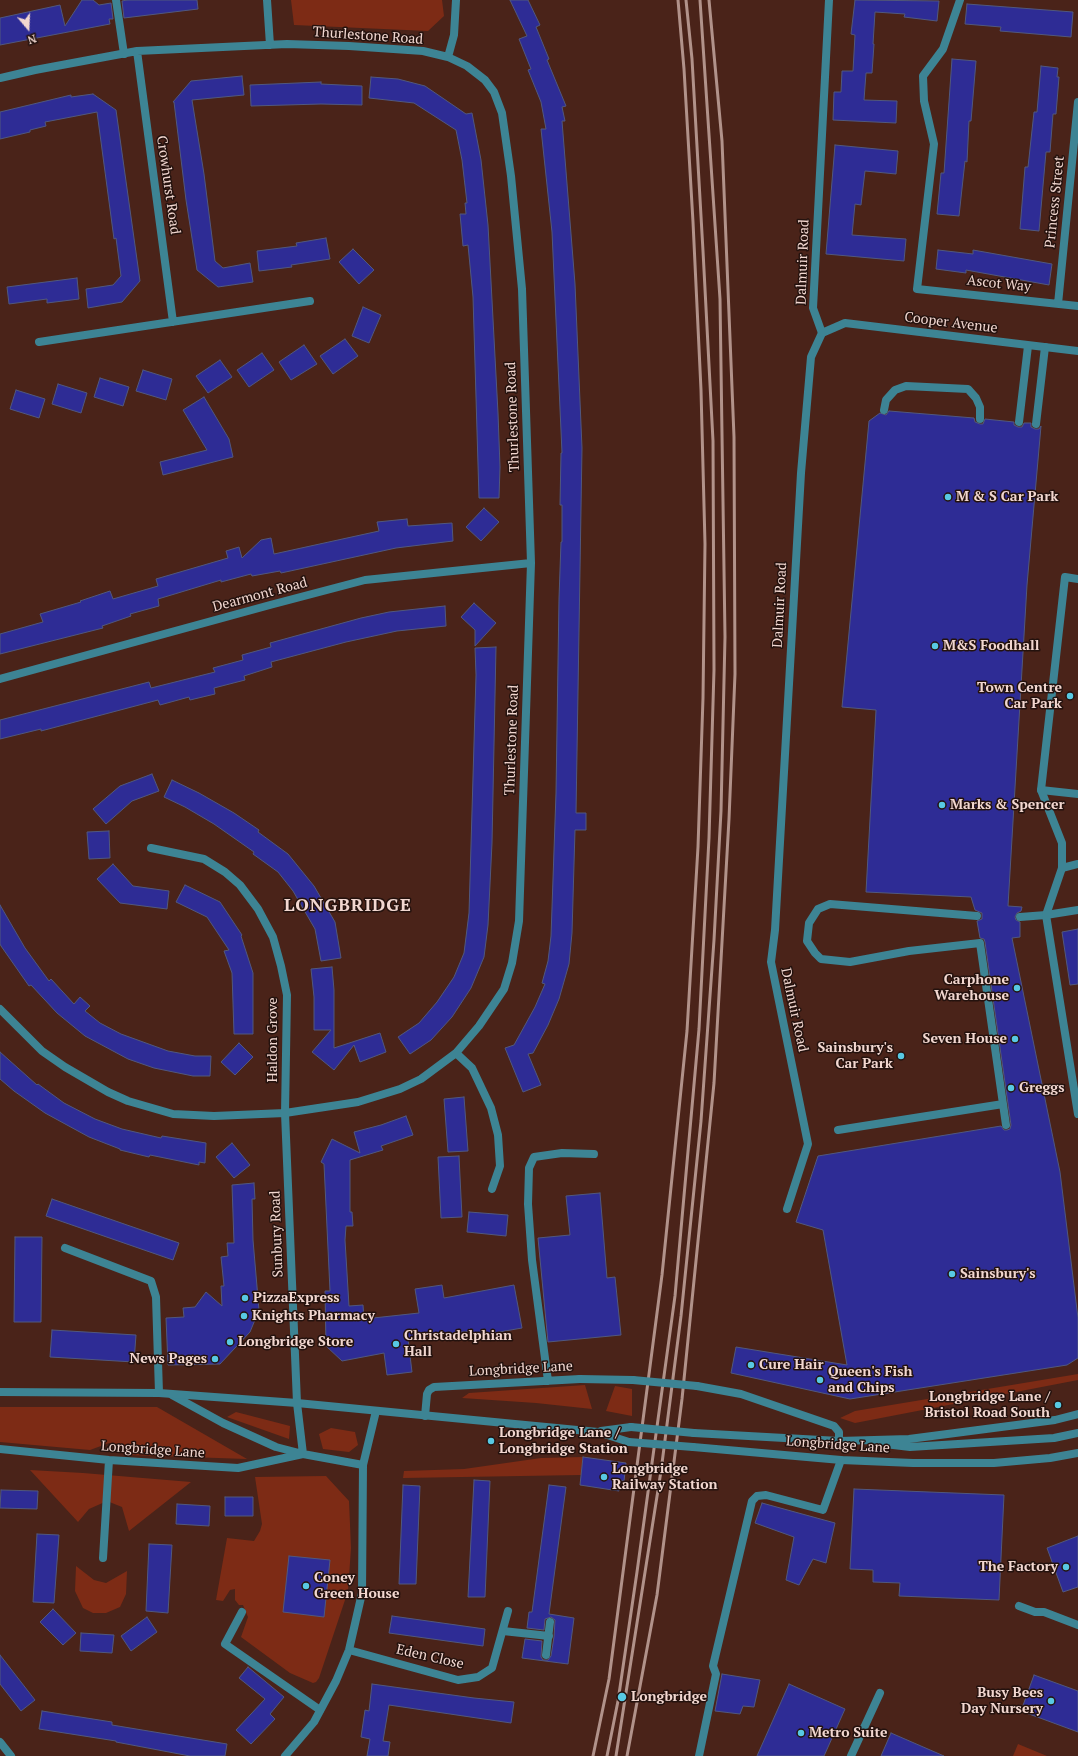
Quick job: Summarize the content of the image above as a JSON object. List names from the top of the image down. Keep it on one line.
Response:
{"streets":{"street":["Thurlestone Road","Crowhurst Road","Princess Street","Dalmuir Road","Ascot Way","Cooper Avenue","Dearmont Road","Haldon Grove","Sunbury Road","Longbridge Lane","Eden Close"]},"crossings":[["Thurlestone Road","Crowhurst Road"],["Thurlestone Road","Dearmont Road"],["Thurlestone Road","Haldon Grove"],["Thurlestone Road","Sunbury Road"],["Princess Street","Ascot Way"],["Dalmuir Road","Cooper Avenue"],["Haldon Grove","Sunbury Road"],["Sunbury Road","Longbridge Lane"]],"districts":["LONGBRIDGE"],"places":["M & S Car Park","M&S Foodhall","Town Centre Car Park","Marks & Spencer","Carphone Warehouse","Seven House","Sainsbury's Car Park","Greggs","Sainsbury's","PizzaExpress","Knights Pharmacy","Longbridge Store","Christadelphian Hall","News Pages","Cure Hair","Queen's Fish and Chips","Longbridge Lane / Bristol Road South","Longbridge Lane / Longbridge Station","Longbridge Railway Station","The Factory","Coney Green House","Longbridge","Busy Bees Day Nursery","Metro Suite"],"north":"bottom"}
